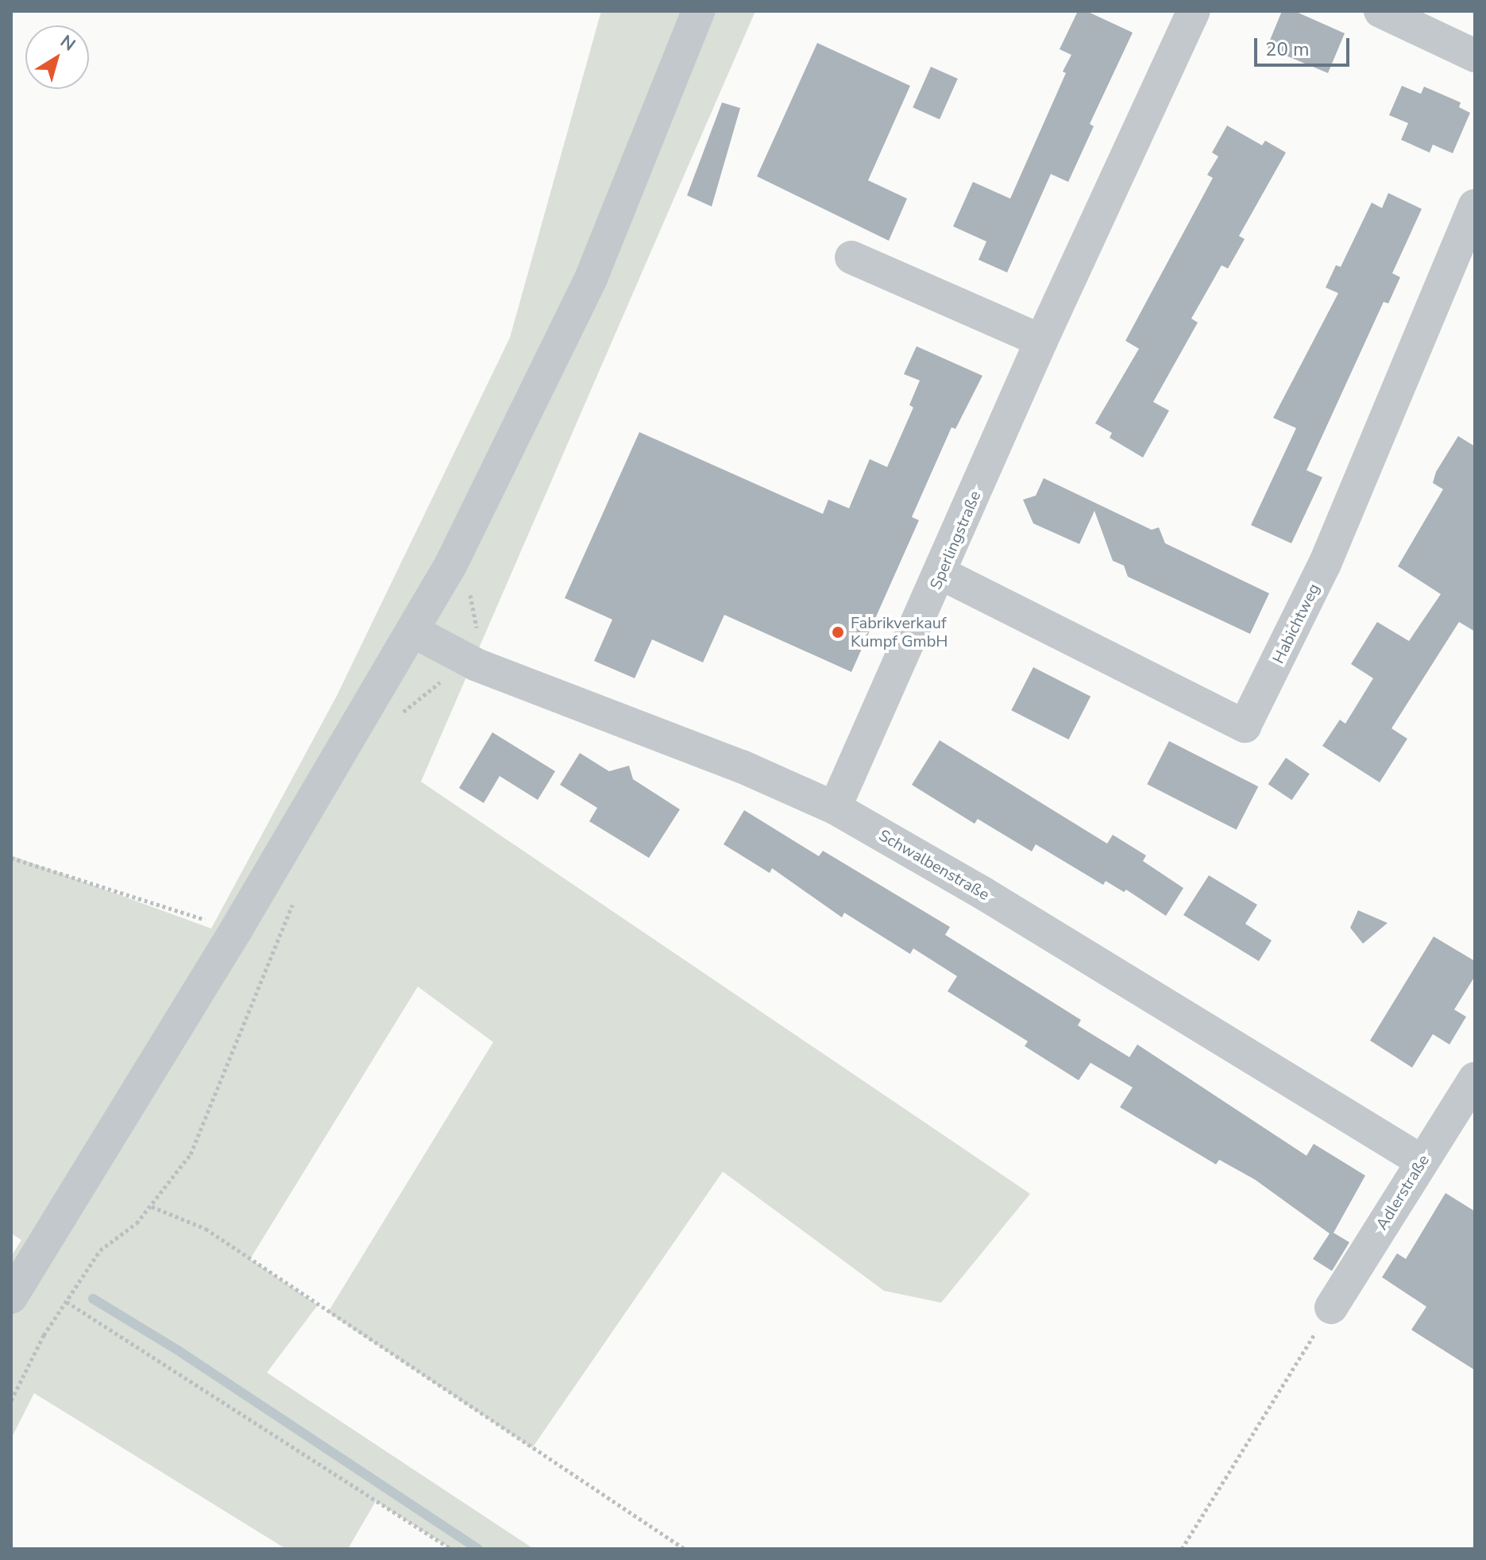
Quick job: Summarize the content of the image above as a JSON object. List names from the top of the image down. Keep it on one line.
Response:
{"streets":{"street":["Sperlingstraße","Habichtweg","Schwalbenstraße","Adlerstraße"]},"crossings":[["Sperlingstraße","Habichtweg"],["Sperlingstraße","Schwalbenstraße"],["Schwalbenstraße","Adlerstraße"]],"places":["Fabrikverkauf Kumpf GmbH"],"scale_bar":"20 m","north":"top right"}
